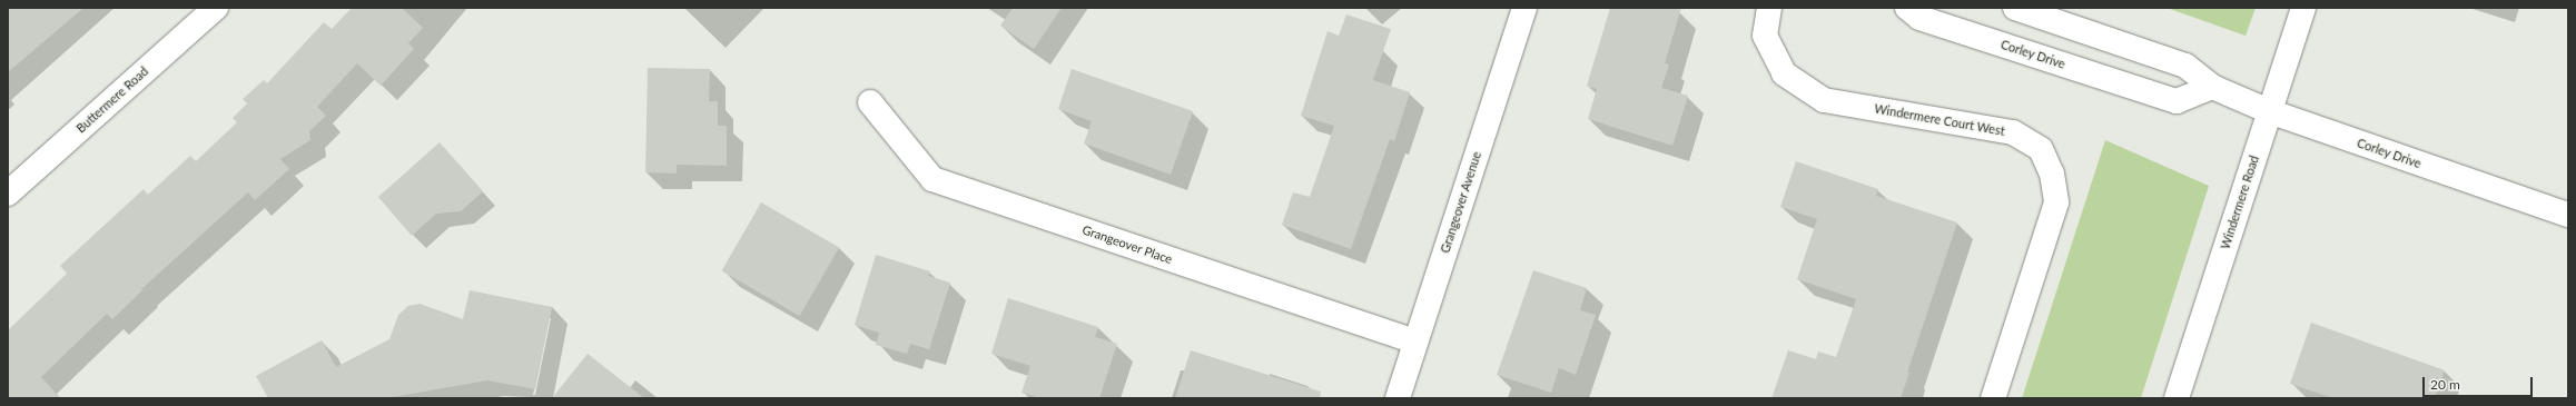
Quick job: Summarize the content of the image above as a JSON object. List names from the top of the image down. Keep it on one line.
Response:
{"streets":{"street":["Corley Drive","Buttermere Road","Windermere Court West","Grangeover Avenue","Windermere Road","Grangeover Place"]},"crossings":[["Corley Drive","Windermere Road"],["Grangeover Avenue","Grangeover Place"]],"scale_bar":"20 m"}
